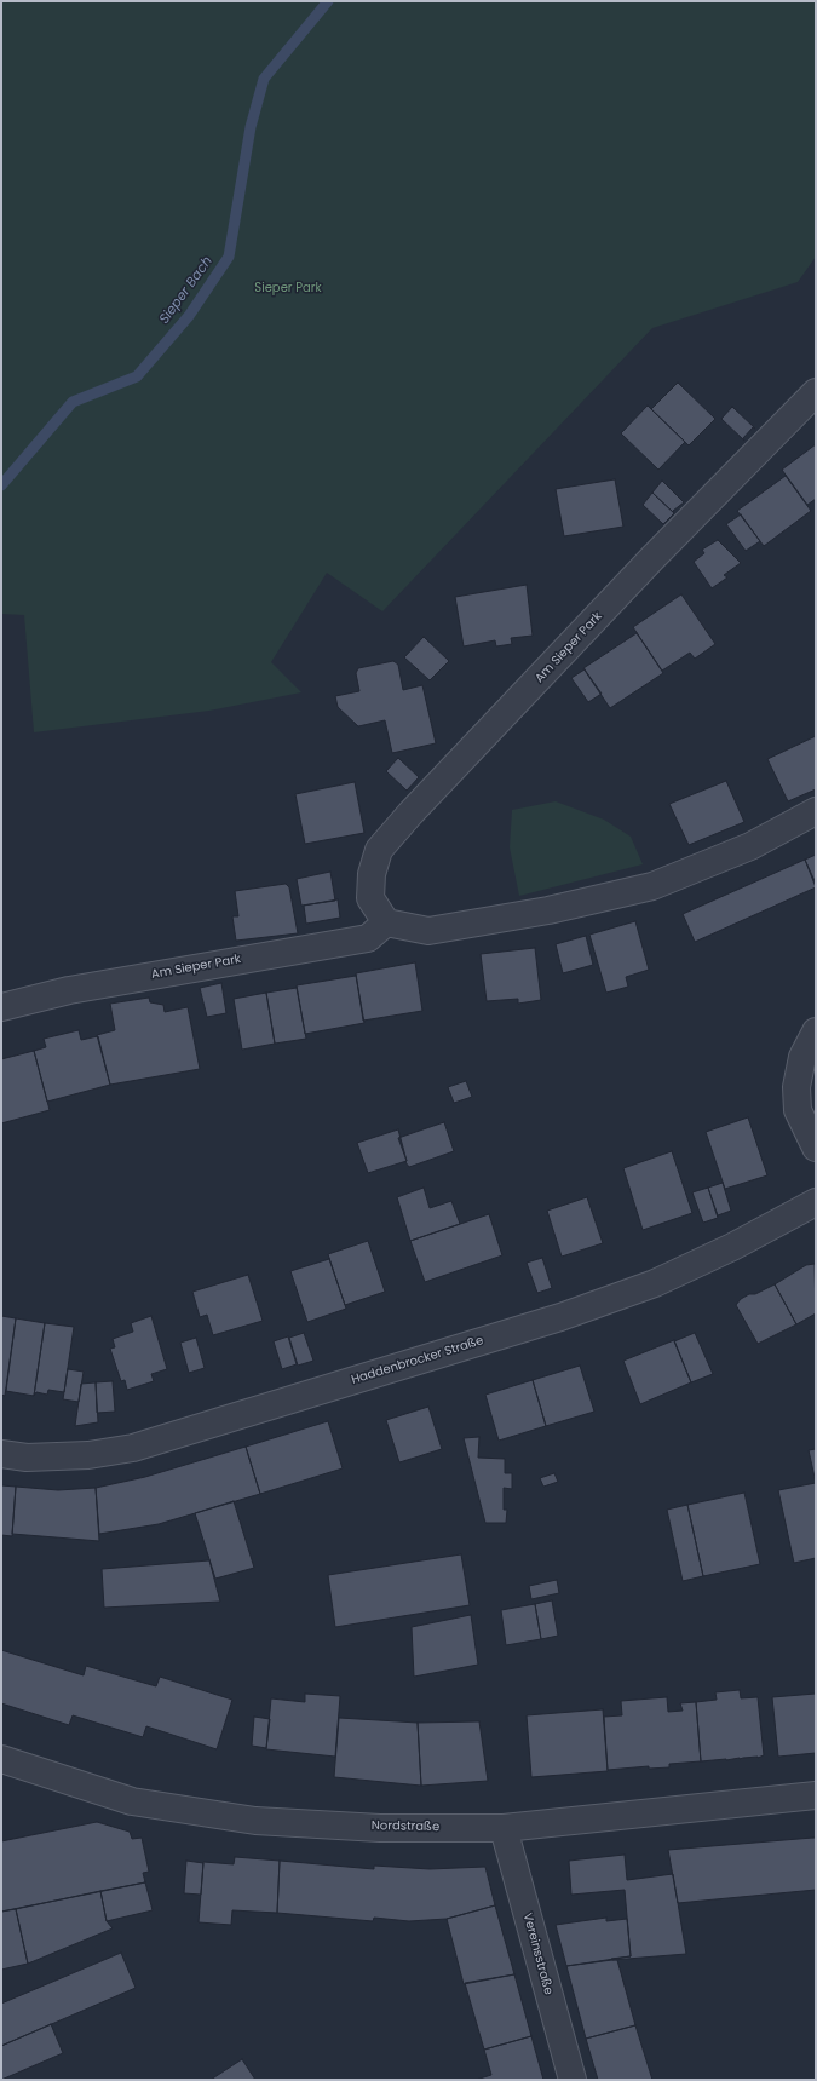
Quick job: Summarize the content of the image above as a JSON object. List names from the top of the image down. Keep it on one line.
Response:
{"streets":{"street":["Am Sieper Park","Haddenbrocker Straße","Nordstraße","Vereinsstraße"]},"crossings":[["Nordstraße","Vereinsstraße"]],"water":["Sieper Bach"],"parks":["Sieper Park"]}
